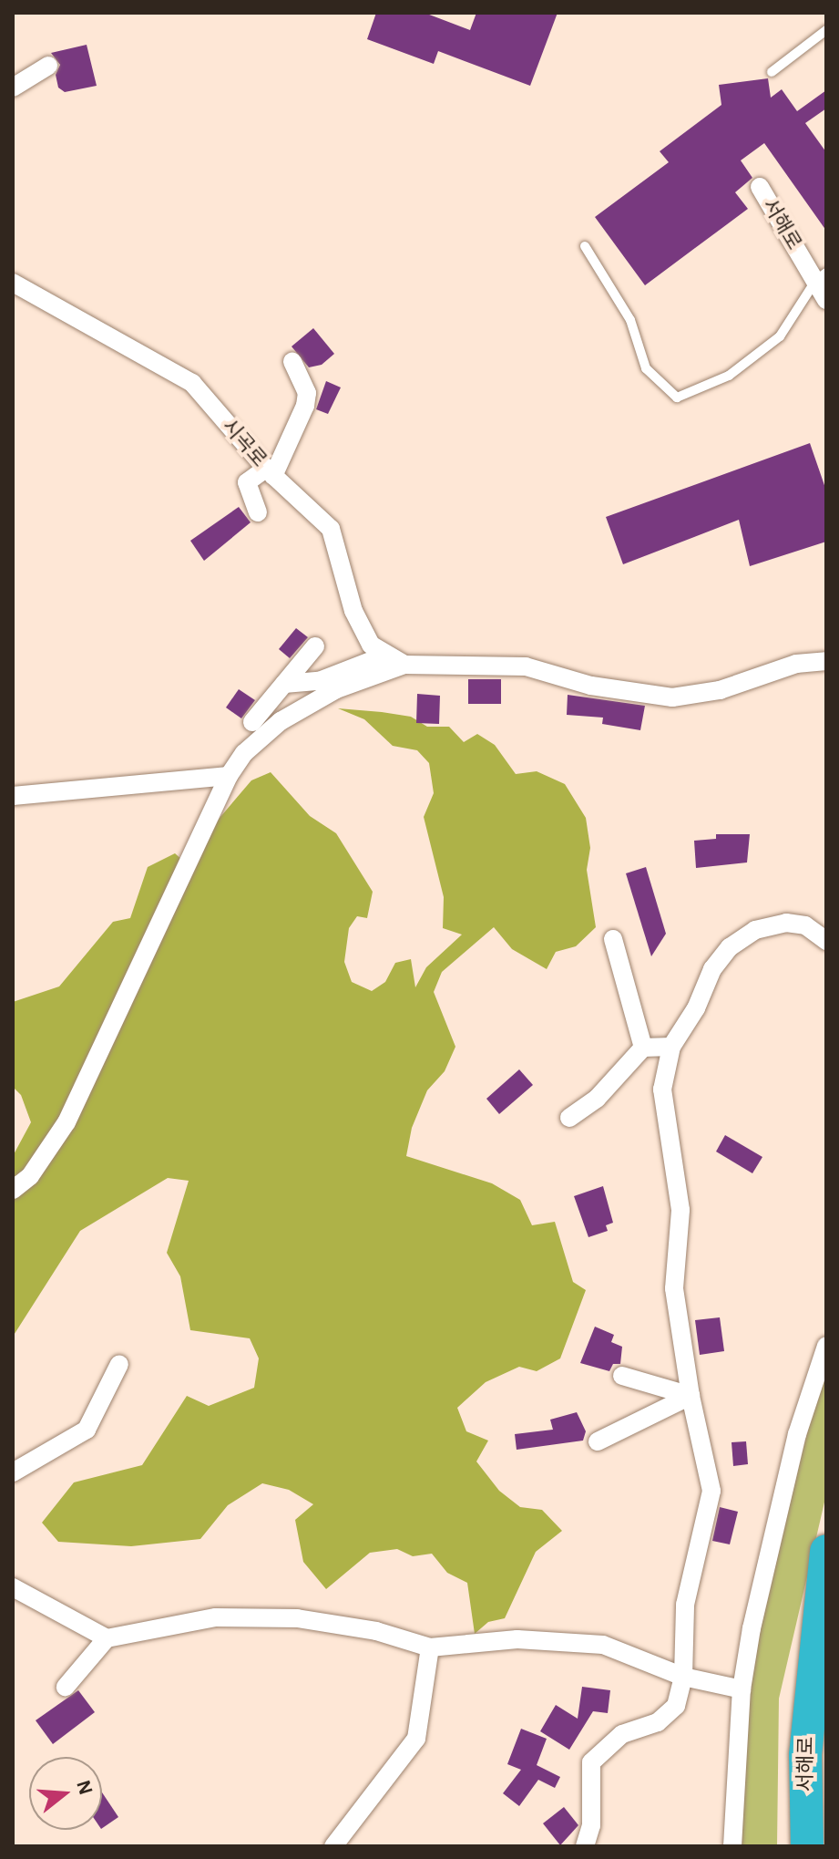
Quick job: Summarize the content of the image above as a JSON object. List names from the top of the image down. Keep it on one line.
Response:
{"streets":{"highway":["서해로"],"street":["시곡로"]},"north":"right"}
